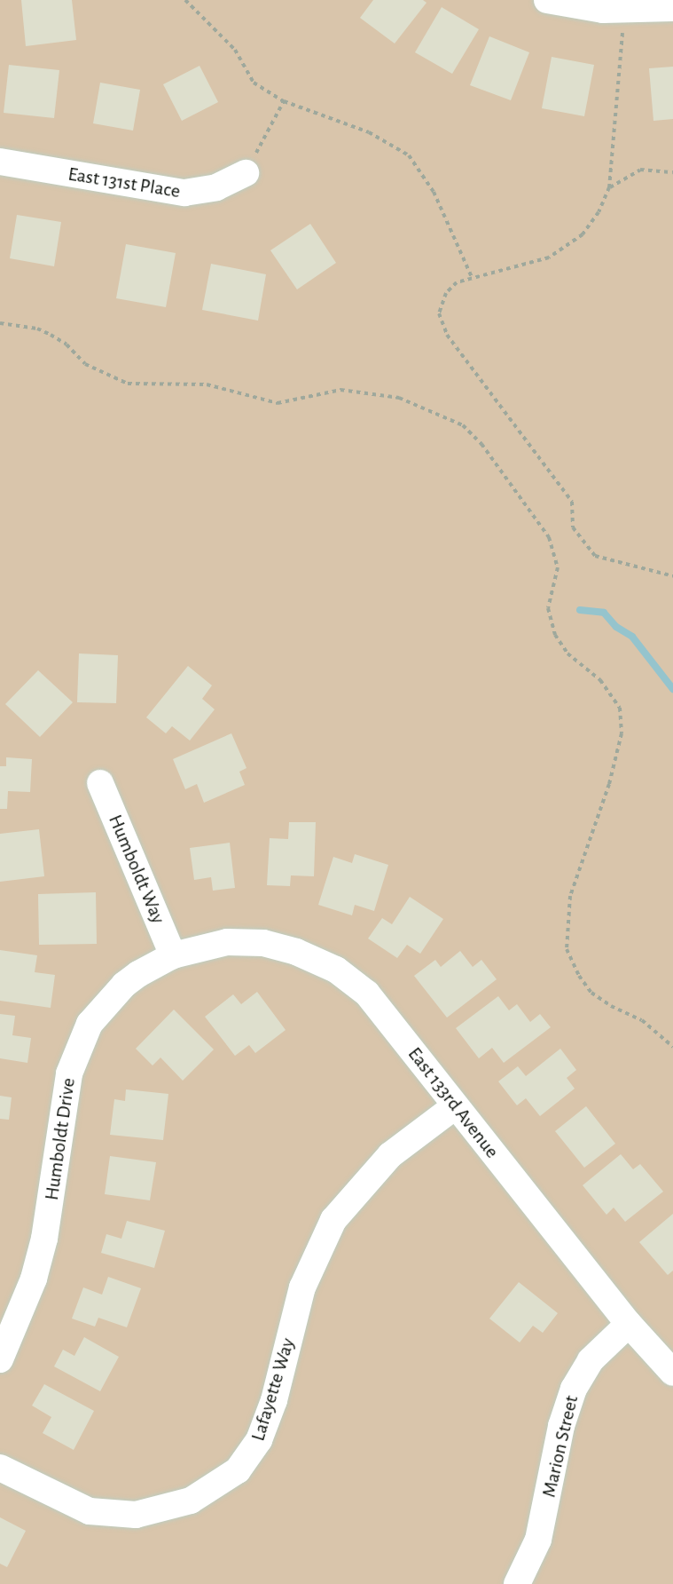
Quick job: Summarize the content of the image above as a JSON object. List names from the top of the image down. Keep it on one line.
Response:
{"streets":{"street":["East 131st Place","Humboldt Way","East 133rd Avenue","Humboldt Drive","Lafayette Way","Marion Street"]},"crossings":[["Humboldt Way","East 133rd Avenue"],["Humboldt Way","Humboldt Drive"],["East 133rd Avenue","Humboldt Drive"],["East 133rd Avenue","Lafayette Way"],["East 133rd Avenue","Marion Street"]]}
